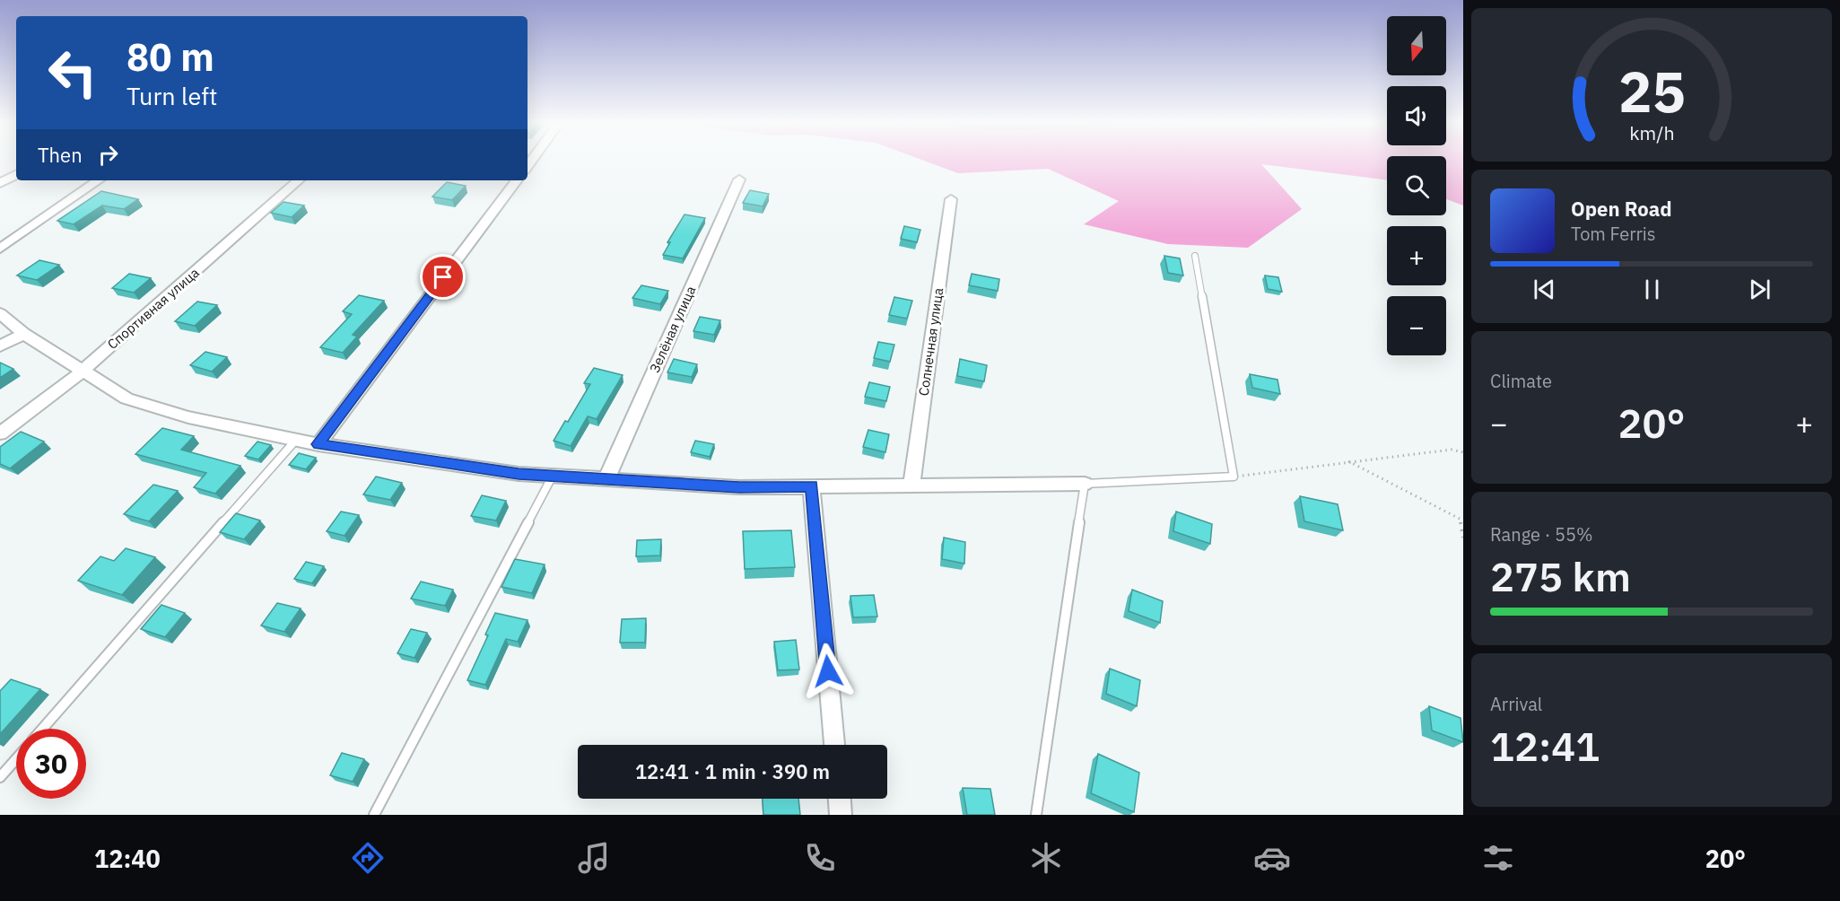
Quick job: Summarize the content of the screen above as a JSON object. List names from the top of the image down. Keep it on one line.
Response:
{"streets":{"street":["Спортивная улица","Зелёная улица","Солнечная улица"]},"north":"bottom","page":{"map_buttons":["+","−"],"turn":["80 m","Turn left"],"then":"Then","song":["Open Road","Tom Ferris"],"tile":["Climate",["Range · 55%","275 km"],["Arrival","12:41"]],"heat":["−","20°","+"],"limit":"30","trip":"12:41 · 1 min · 390 m","tabs":["12:40","20°"],"gauge":["25","km/h"]}}
